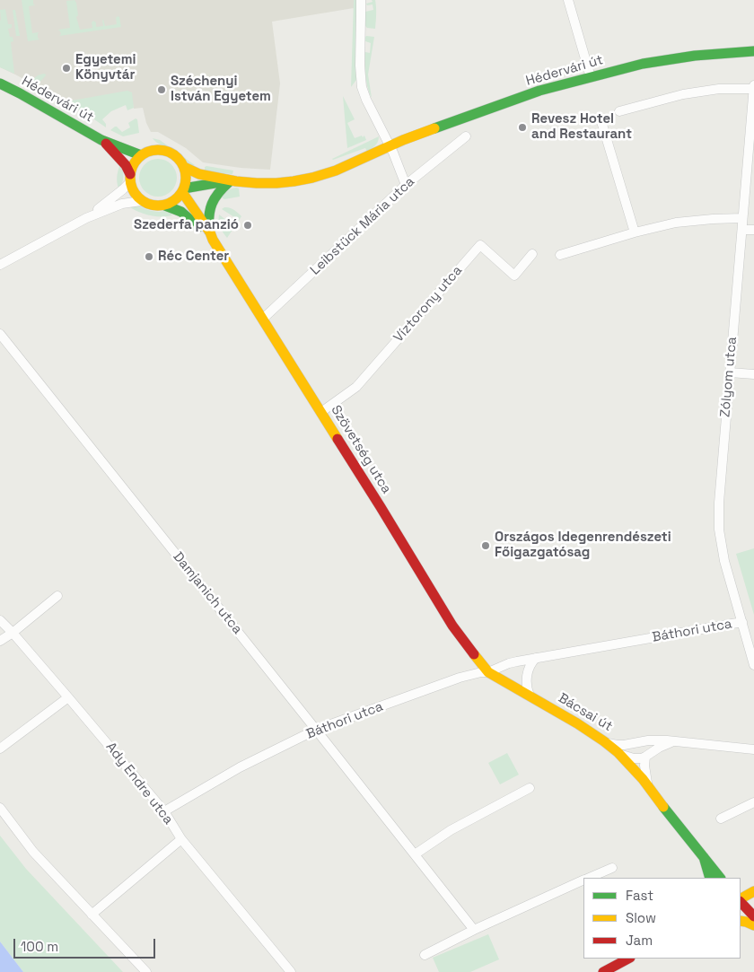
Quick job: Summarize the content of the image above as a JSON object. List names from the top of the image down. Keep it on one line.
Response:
{"streets":{"street":["Hédervári út","Leibstück Mária utca","Víztorony utca","Zólyom utca","Szövetség utca","Damjanich utca","Báthori utca","Bácsai út","Ady Endre utca"]},"crossings":[["Hédervári út","Szövetség utca"],["Leibstück Mária utca","Szövetség utca"],["Víztorony utca","Szövetség utca"],["Zólyom utca","Báthori utca"],["Szövetség utca","Báthori utca"],["Szövetség utca","Bácsai út"],["Damjanich utca","Báthori utca"],["Báthori utca","Bácsai út"],["Báthori utca","Ady Endre utca"]],"places":["Egyetemi Könyvtár","Széchenyi István Egyetem","Revesz Hotel and Restaurant","Szederfa panzió","Réc Center","Országos Idegenrendészeti Főigazgatósag"],"legend":["Fast","Slow","Jam"],"scale_bar":"100 m"}
